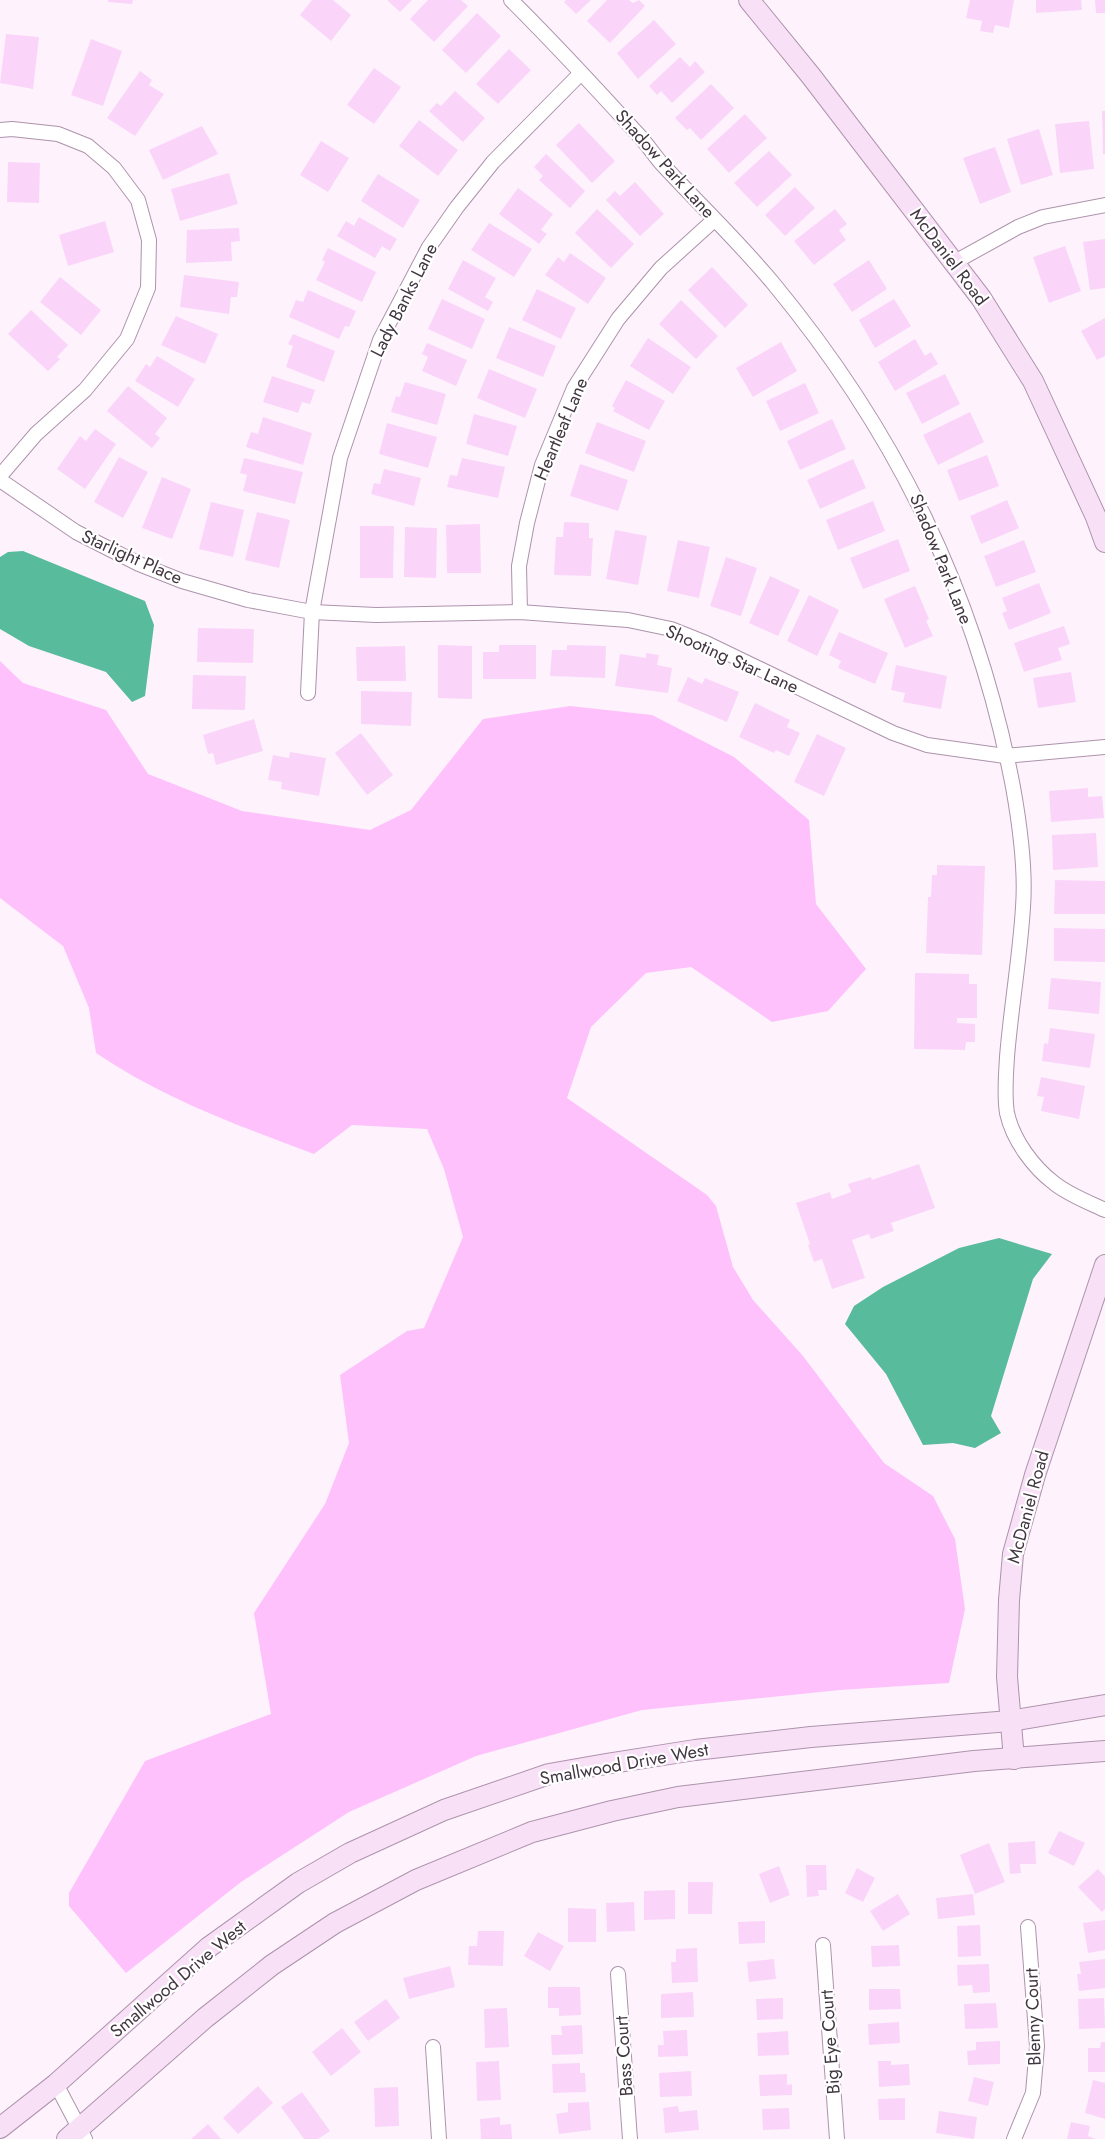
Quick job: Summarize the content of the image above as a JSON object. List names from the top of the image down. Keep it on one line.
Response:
{"streets":{"street":["Shadow Park Lane","McDaniel Road","Lady Banks Lane","Heartleaf Lane","Starlight Place","Shooting Star Lane","Smallwood Drive West","Blenny Court","Big Eye Court","Bass Court"]},"crossings":[["Shadow Park Lane","Lady Banks Lane"],["Shadow Park Lane","Heartleaf Lane"],["Shadow Park Lane","Shooting Star Lane"],["McDaniel Road","Smallwood Drive West"],["Lady Banks Lane","Starlight Place"],["Lady Banks Lane","Shooting Star Lane"],["Heartleaf Lane","Shooting Star Lane"],["Starlight Place","Shooting Star Lane"]]}
